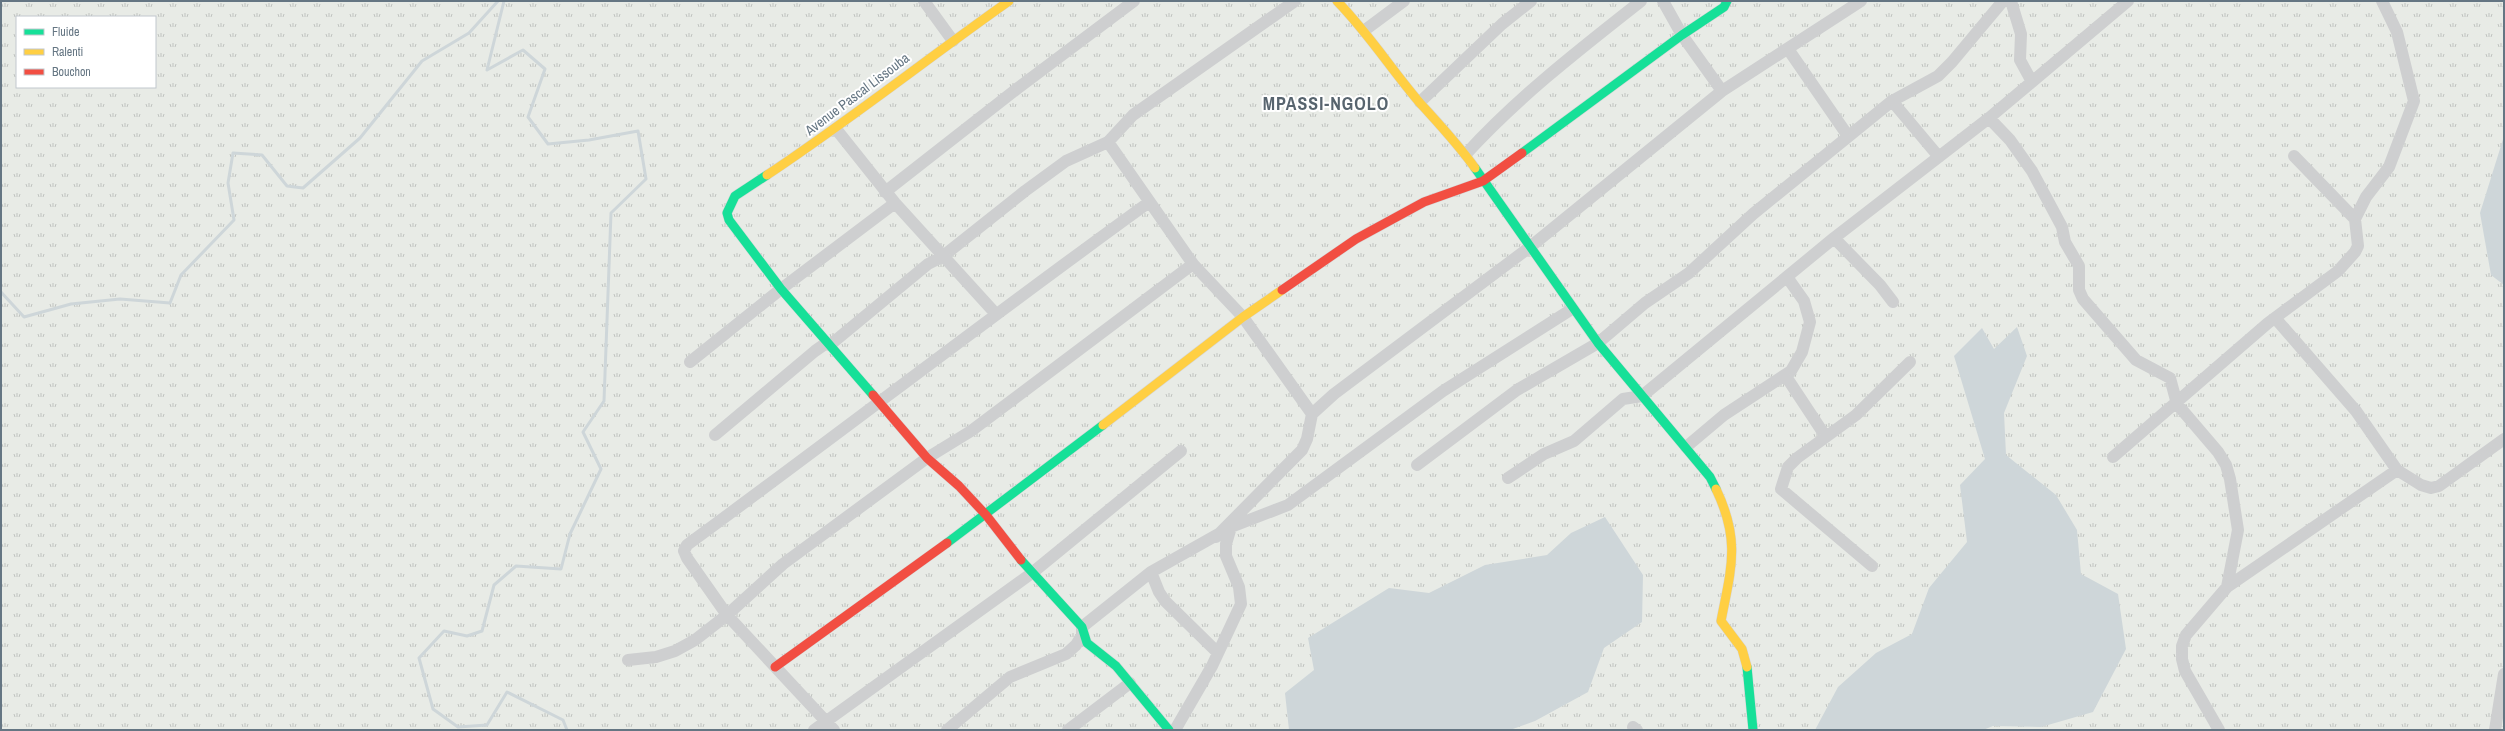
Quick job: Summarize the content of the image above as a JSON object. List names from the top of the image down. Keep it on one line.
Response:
{"streets":{"street":["Avenue Pascal Lissouba"]},"districts":["MPASSI-NGOLO"],"legend":["Fluide","Ralenti","Bouchon"]}
